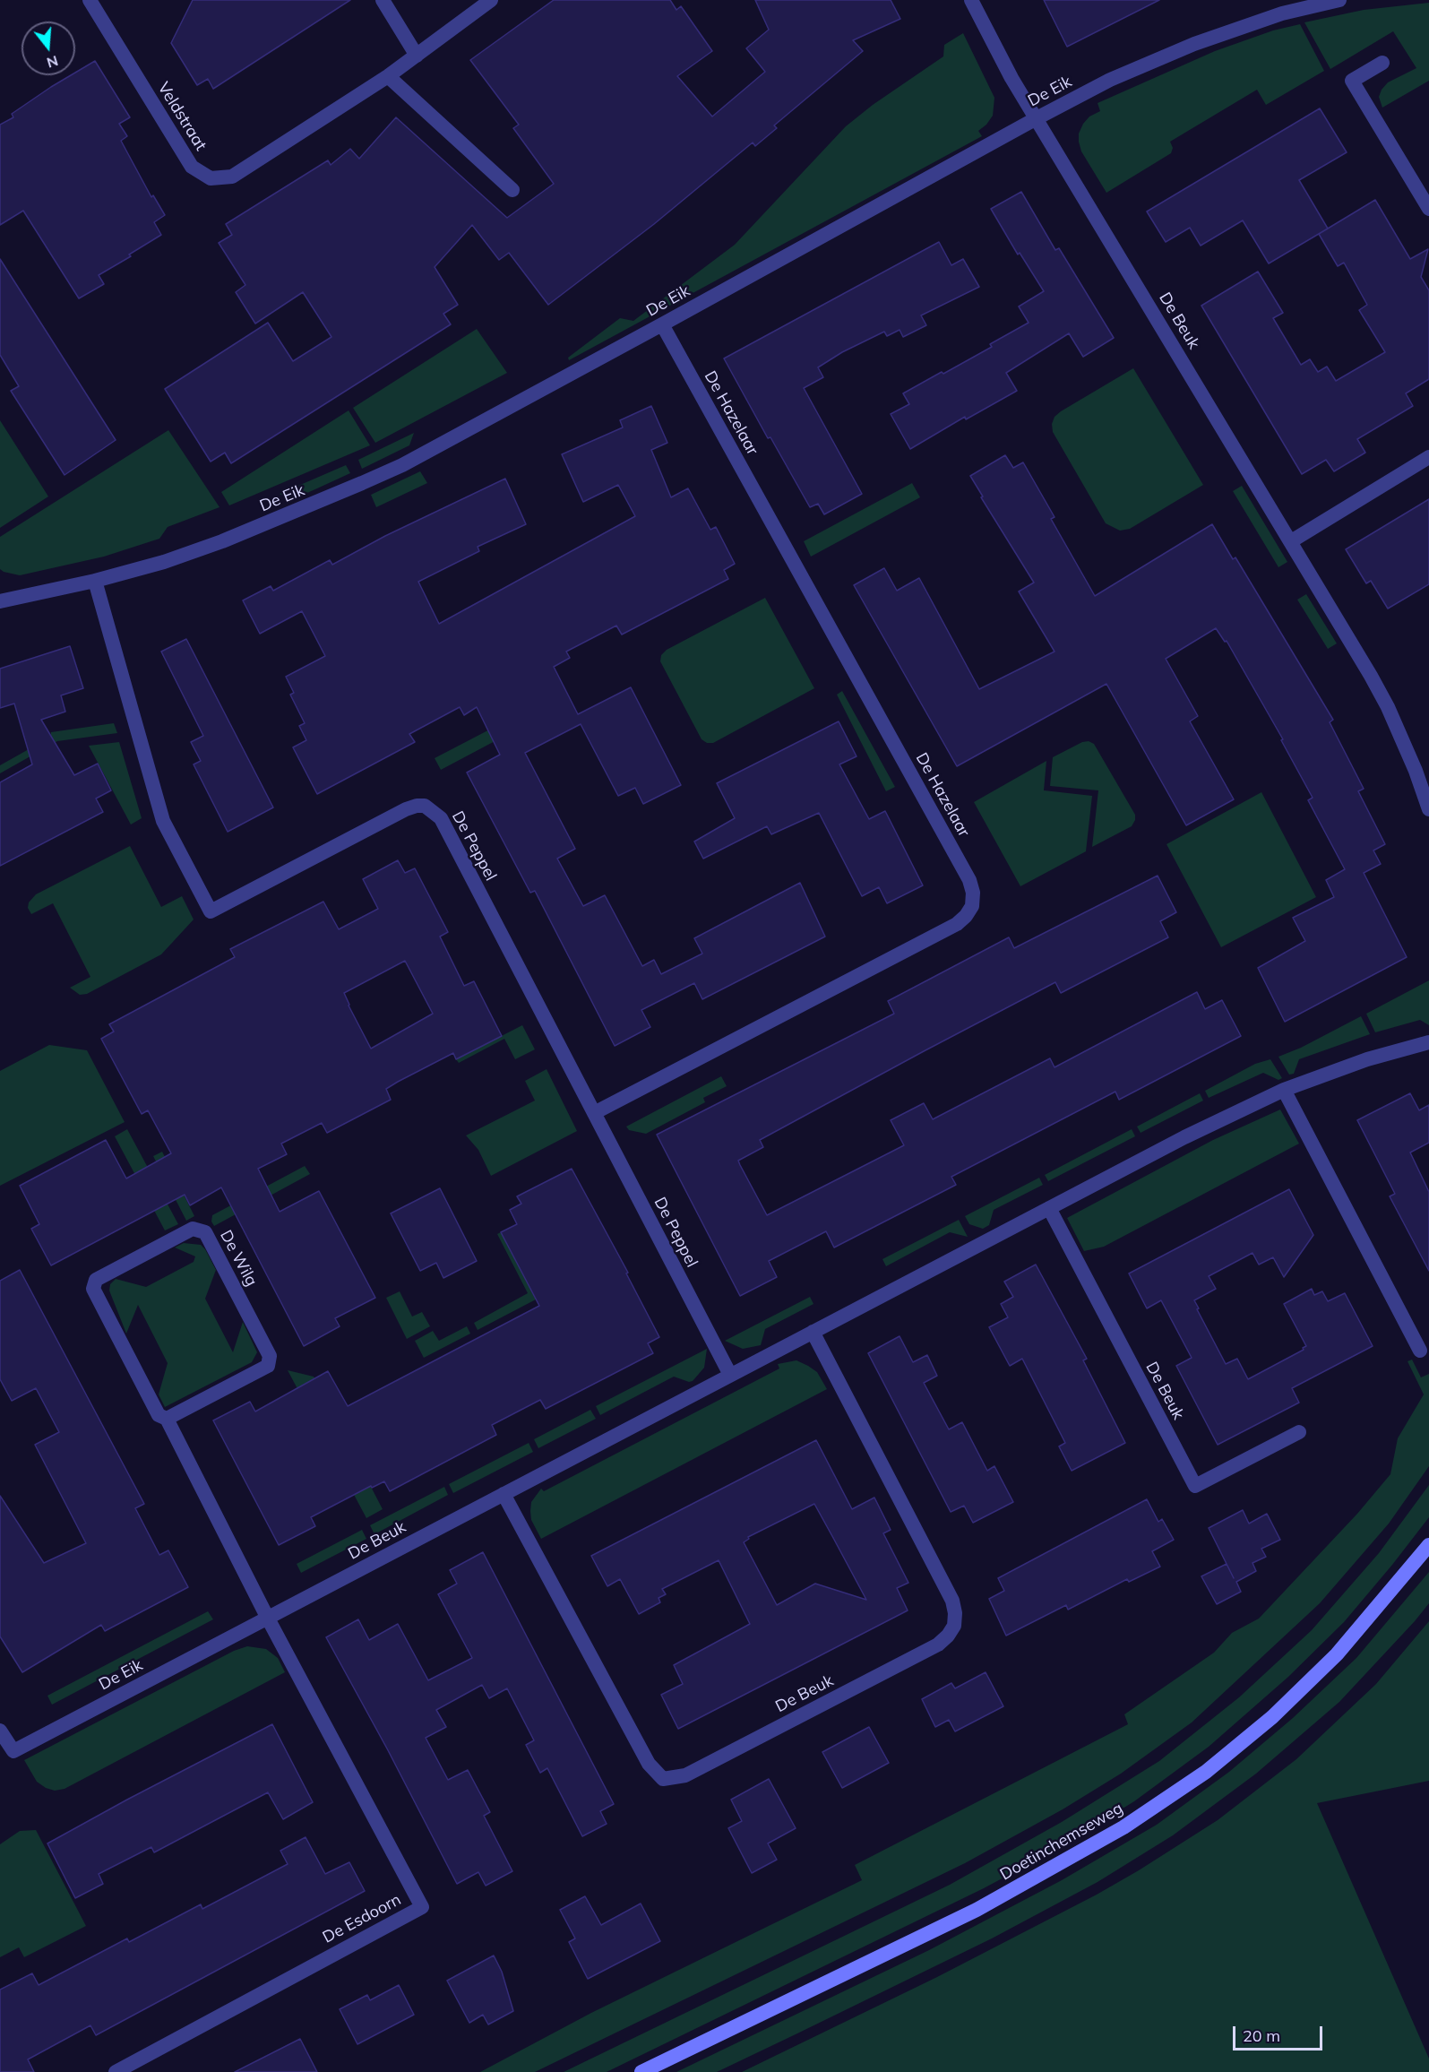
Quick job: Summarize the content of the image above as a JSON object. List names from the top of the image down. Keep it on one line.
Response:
{"streets":{"main road":["Doetinchemseweg"],"street":["De Eik","Veldstraat","De Beuk","De Hazelaar","De Peppel","De Wilg","De Esdoorn"]},"crossings":[["De Eik","De Beuk"],["De Eik","De Hazelaar"],["De Eik","De Peppel"],["De Eik","De Wilg"],["De Eik","De Esdoorn"],["De Beuk","De Peppel"],["De Beuk","De Wilg"],["De Beuk","De Esdoorn"],["De Hazelaar","De Peppel"],["De Wilg","De Esdoorn"]],"scale_bar":"20 m","north":"bottom"}
